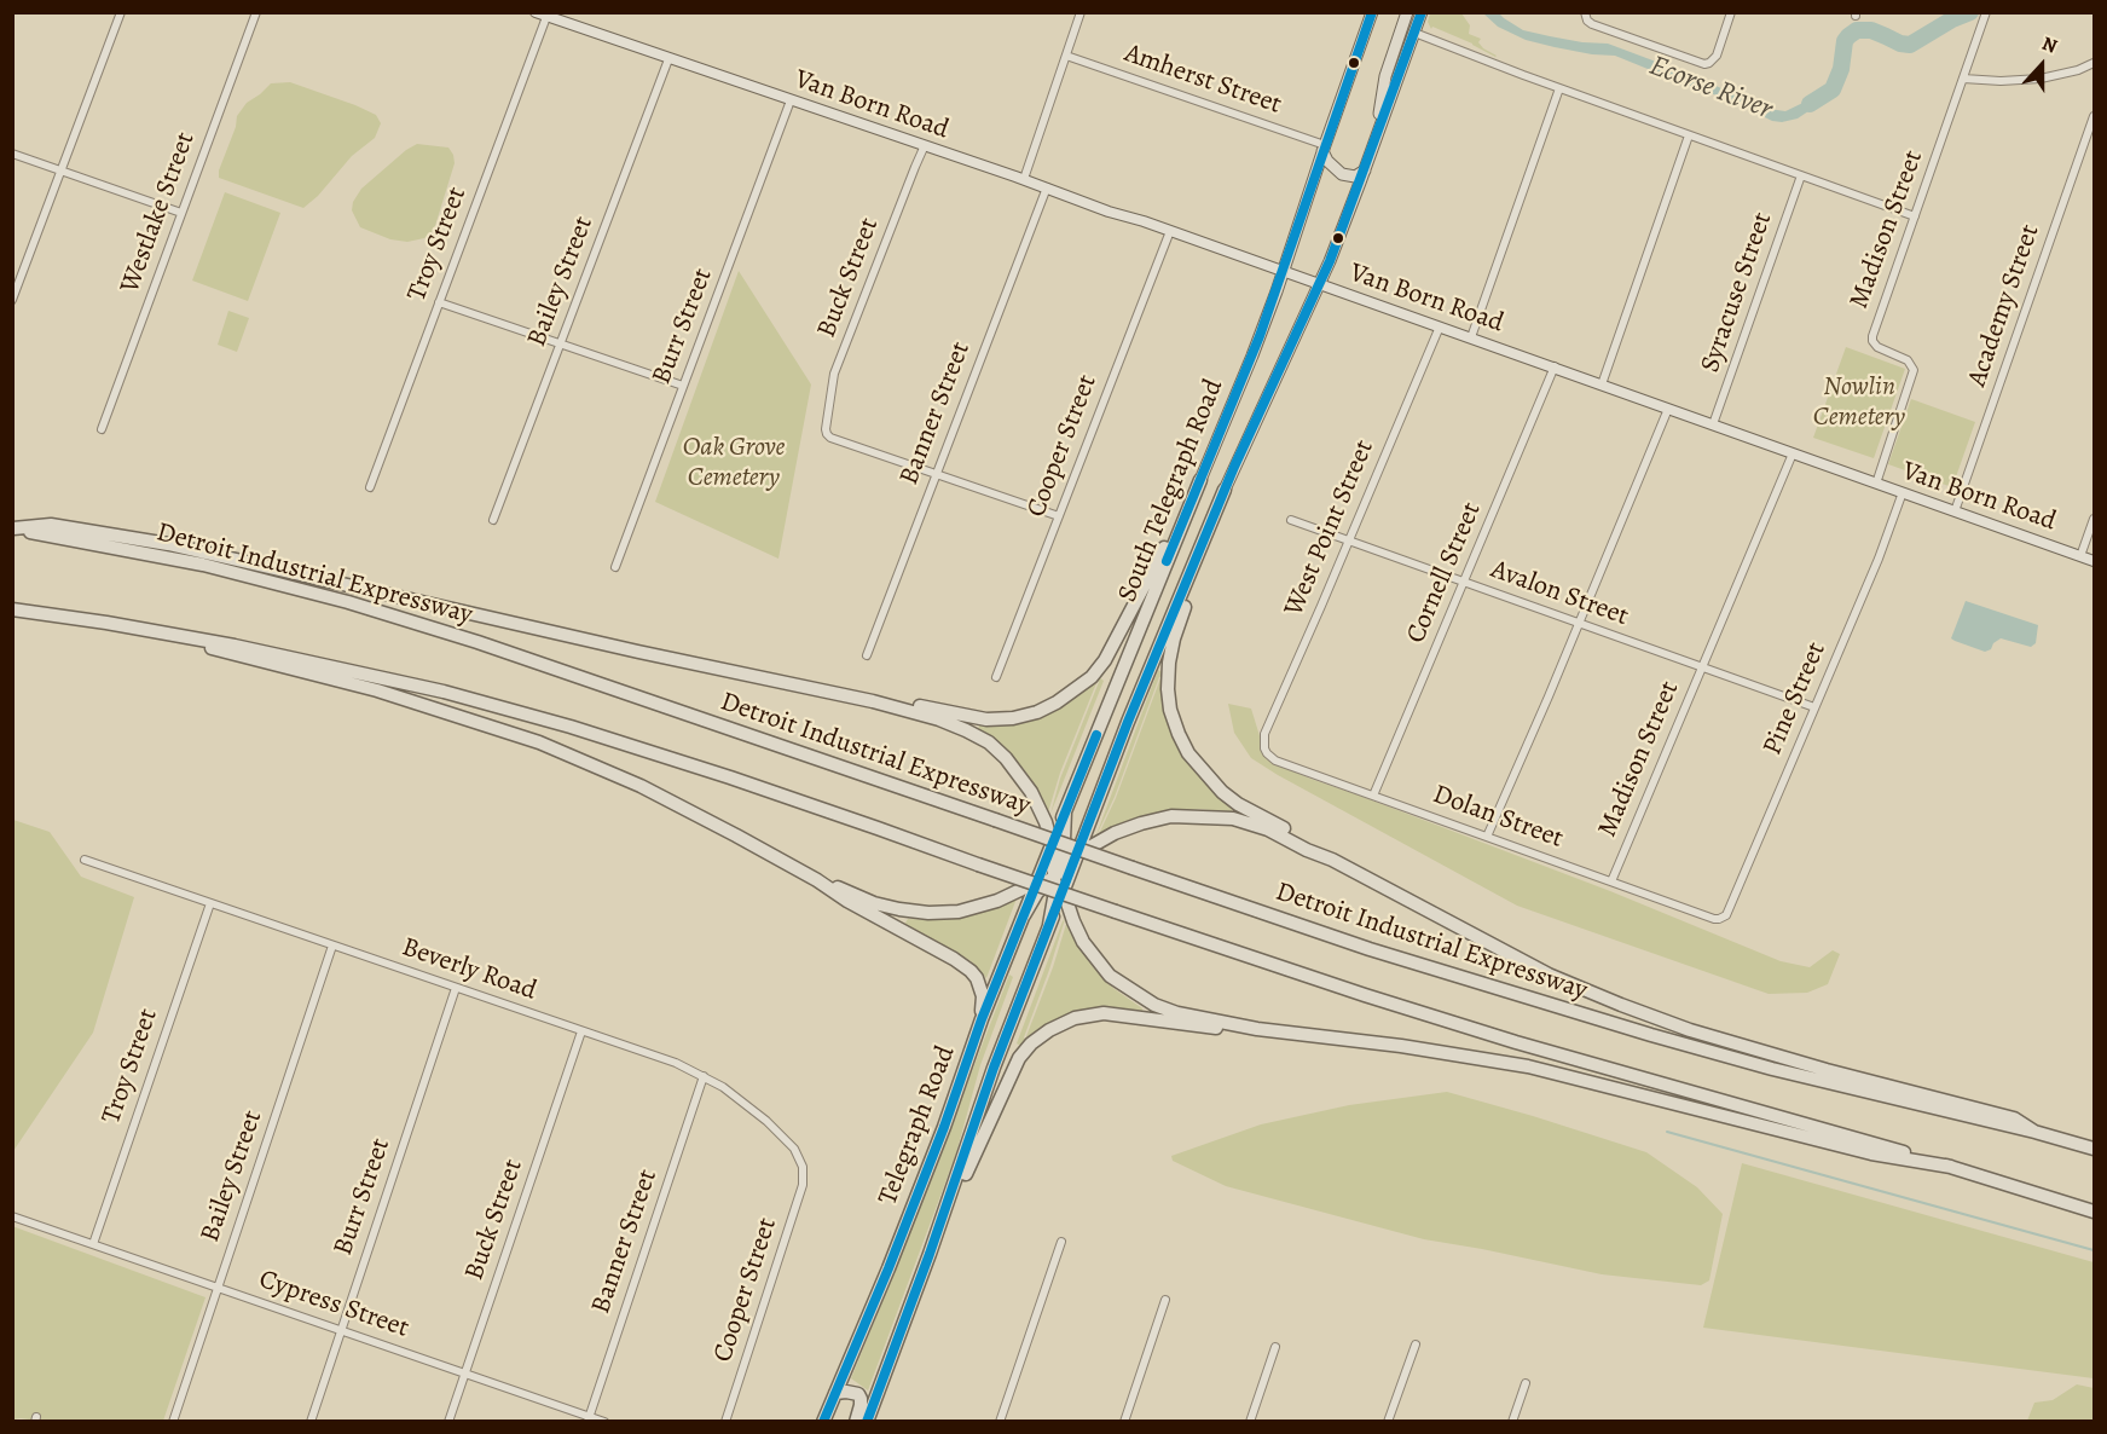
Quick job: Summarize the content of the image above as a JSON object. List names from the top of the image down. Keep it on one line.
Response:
{"streets":{"highway":["South Telegraph Road","Detroit Industrial Expressway","Telegraph Road"],"main road":["Van Born Road"],"street":["Amherst Street","Westlake Street","Madison Street","Troy Street","Buck Street","Bailey Street","Syracuse Street","Academy Street","Burr Street","Banner Street","Cooper Street","West Point Street","Cornell Street","Avalon Street","Pine Street","Dolan Street","Beverly Road","Cypress Street"]},"crossings":[["Amherst Street","South Telegraph Road"],["Van Born Road","Madison Street"],["Van Born Road","Troy Street"],["Van Born Road","Buck Street"],["Van Born Road","Bailey Street"],["Van Born Road","Syracuse Street"],["Van Born Road","Academy Street"],["Van Born Road","Burr Street"],["Van Born Road","Banner Street"],["Van Born Road","Cooper Street"],["Van Born Road","South Telegraph Road"],["Van Born Road","West Point Street"],["Van Born Road","Cornell Street"],["Van Born Road","Pine Street"],["Madison Street","Avalon Street"],["Madison Street","Dolan Street"],["Troy Street","Beverly Road"],["Troy Street","Cypress Street"],["Buck Street","Banner Street"],["Buck Street","Beverly Road"],["Buck Street","Cypress Street"],["Bailey Street","Beverly Road"],["Bailey Street","Cypress Street"],["Burr Street","Beverly Road"],["Burr Street","Cypress Street"],["Banner Street","Beverly Road"],["Banner Street","Cypress Street"],["Cooper Street","Beverly Road"],["South Telegraph Road","Telegraph Road"],["West Point Street","Avalon Street"],["West Point Street","Dolan Street"],["Cornell Street","Avalon Street"],["Cornell Street","Dolan Street"],["Avalon Street","Pine Street"],["Pine Street","Dolan Street"]],"water":["Ecorse River"],"parks":["Nowlin Cemetery","Oak Grove Cemetery"],"north":"top"}
